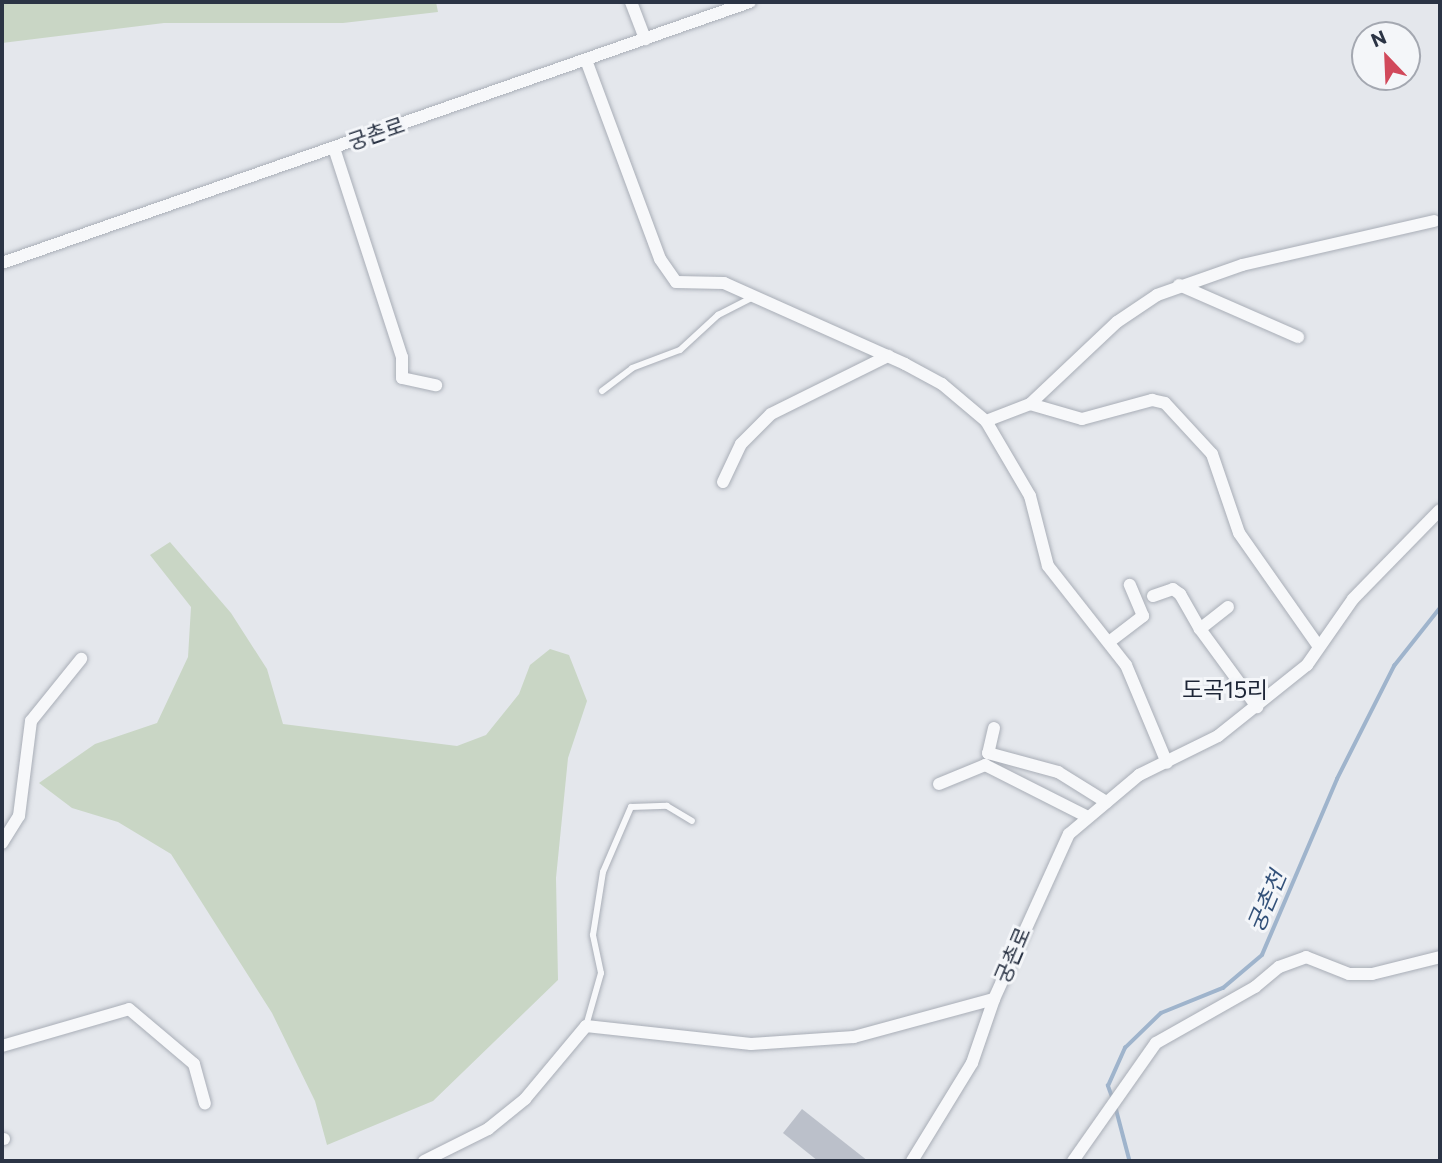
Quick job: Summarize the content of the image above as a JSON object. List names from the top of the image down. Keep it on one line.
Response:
{"streets":{"street":["궁촌로"]},"districts":["도곡15리"],"water":["궁촌천"],"north":"top left"}
